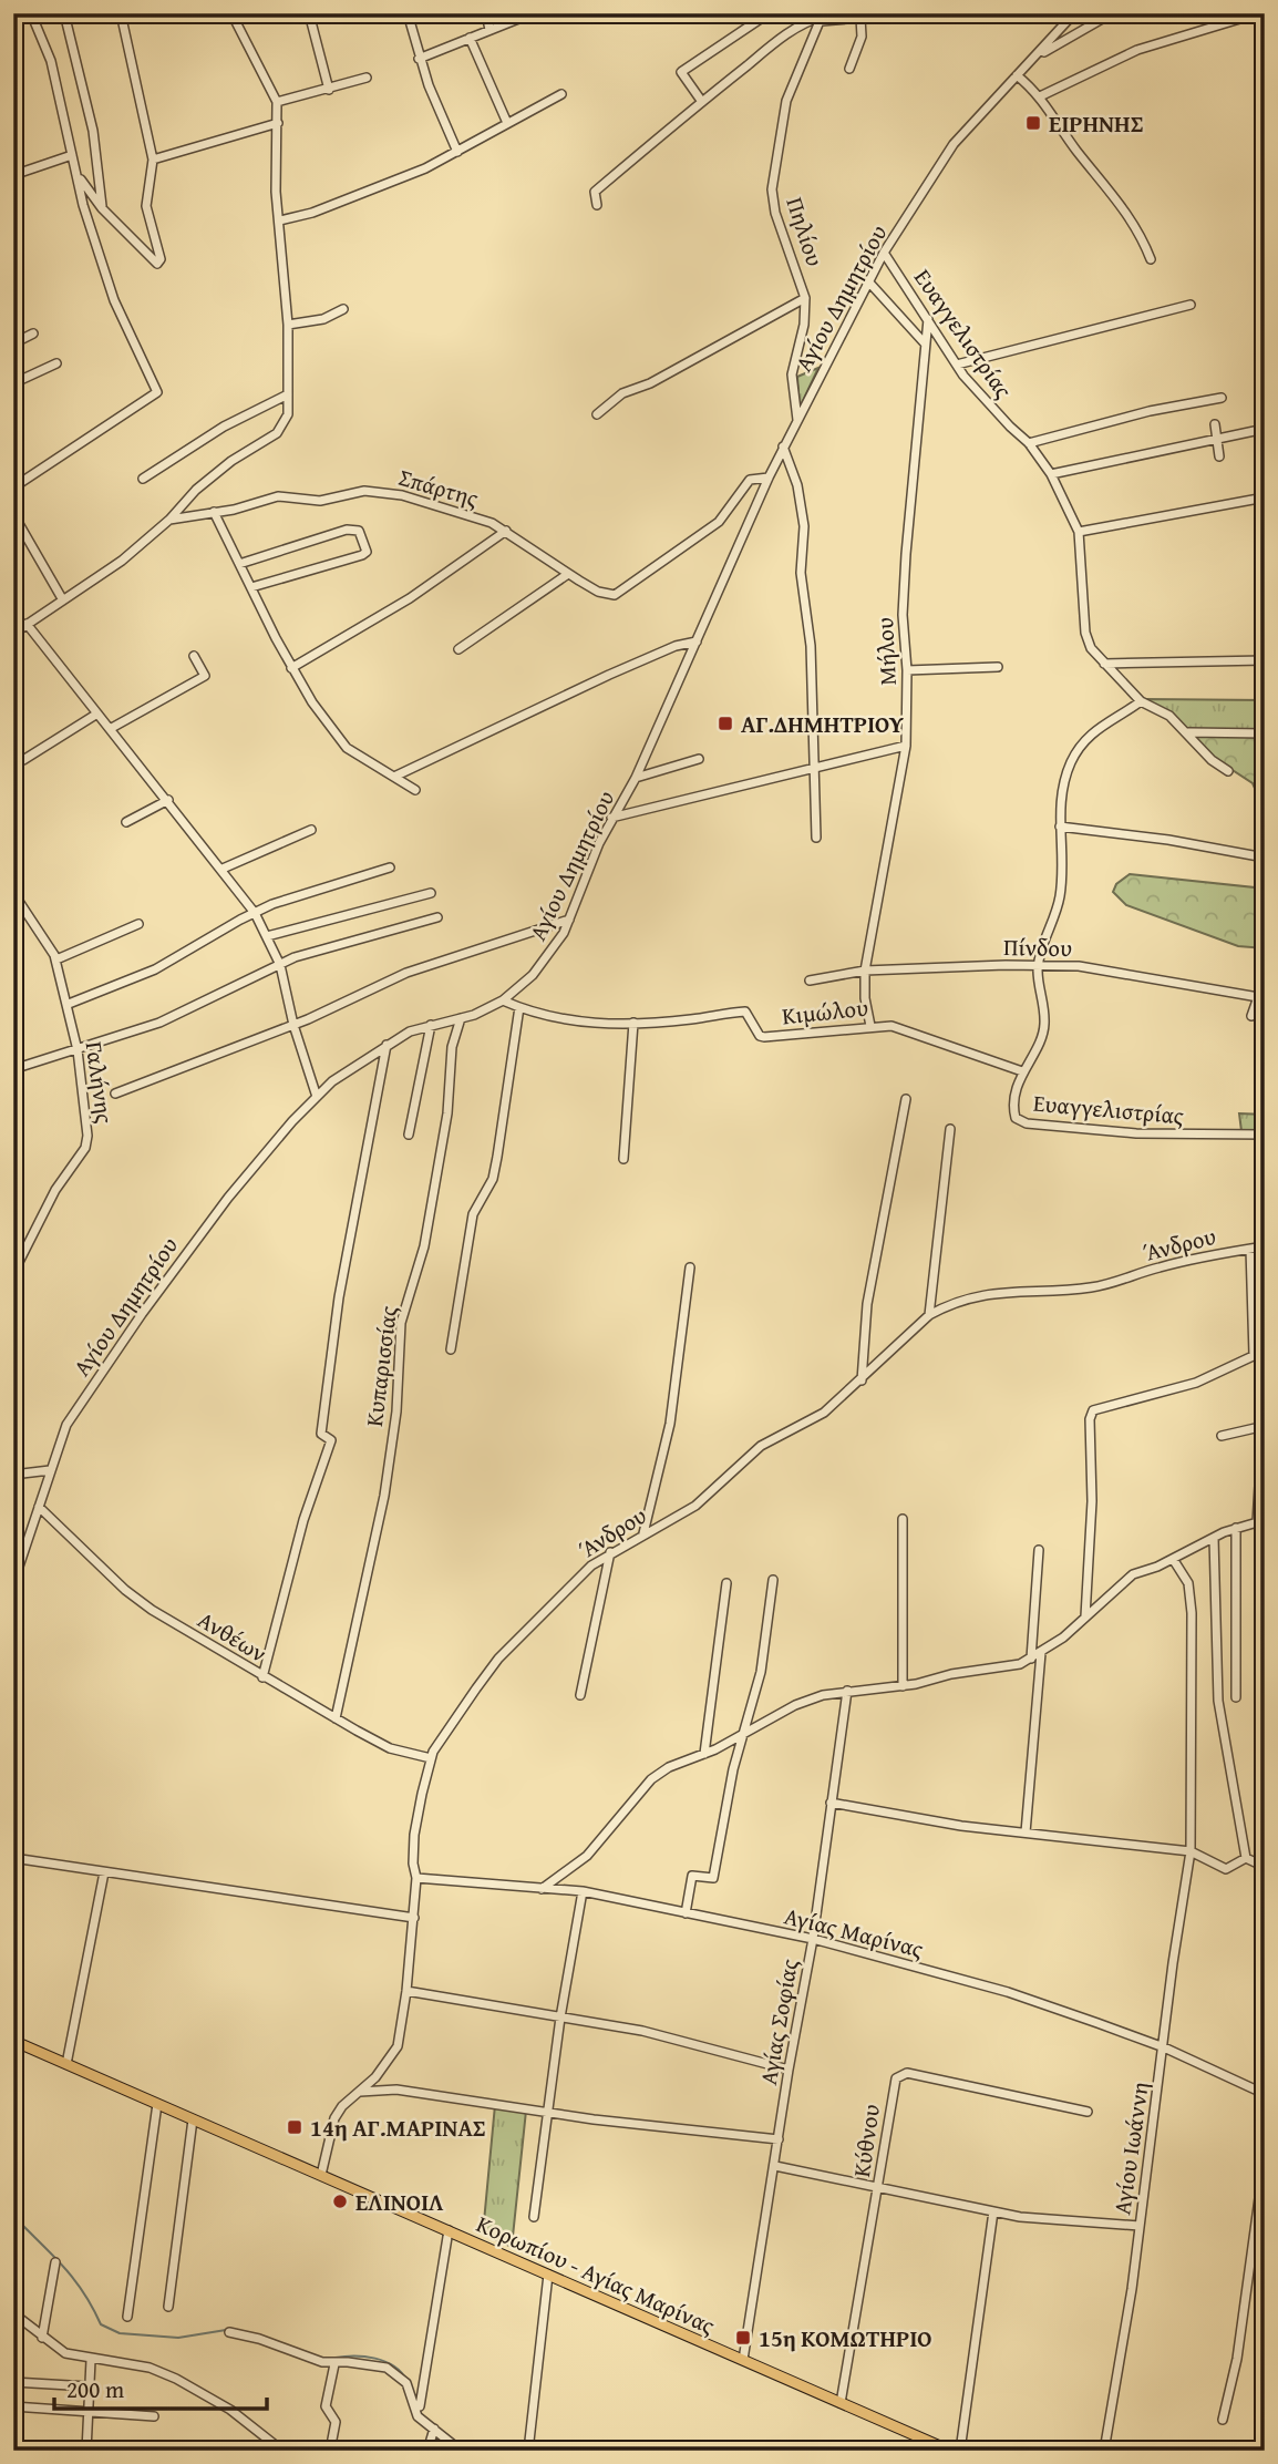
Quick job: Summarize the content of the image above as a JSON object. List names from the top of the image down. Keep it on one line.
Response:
{"streets":{"main road":["Κορωπίου - Αγίας Μαρίνας"],"street":["Πηλίου","Αγίου Δημητρίου","Ευαγγελιστρίας","Σπάρτης","Μήλου","Πίνδου","Κιμώλου","Γαλήνης","Άνδρου","Κυπαρισσίας","Ανθέων","Αγίας Μαρίνας","Αγίας Σοφίας","Κύθνου","Αγίου Ιωάννη"]},"crossings":[["Πηλίου","Αγίου Δημητρίου"],["Αγίου Δημητρίου","Ευαγγελιστρίας"],["Αγίου Δημητρίου","Σπάρτης"],["Αγίου Δημητρίου","Κιμώλου"],["Αγίου Δημητρίου","Κυπαρισσίας"],["Αγίου Δημητρίου","Ανθέων"],["Ευαγγελιστρίας","Μήλου"],["Ευαγγελιστρίας","Πίνδου"],["Ευαγγελιστρίας","Κιμώλου"],["Μήλου","Πίνδου"],["Μήλου","Κιμώλου"],["Άνδρου","Ανθέων"],["Άνδρου","Αγίας Μαρίνας"],["Άνδρου","Κορωπίου - Αγίας Μαρίνας"],["Κυπαρισσίας","Ανθέων"],["Αγίας Μαρίνας","Αγίας Σοφίας"],["Αγίας Μαρίνας","Αγίου Ιωάννη"],["Αγίας Σοφίας","Κορωπίου - Αγίας Μαρίνας"],["Κύθνου","Κορωπίου - Αγίας Μαρίνας"]],"places":{"transit":["ΕΙΡΗΝΗΣ","ΑΓ.ΔΗΜΗΤΡΙΟΥ","14η ΑΓ.ΜΑΡΙΝΑΣ","15η ΚΟΜΩΤΗΡΙΟ"],"other":["ΕΛΙΝΟΙΛ"]},"scale_bar":"200 m"}
